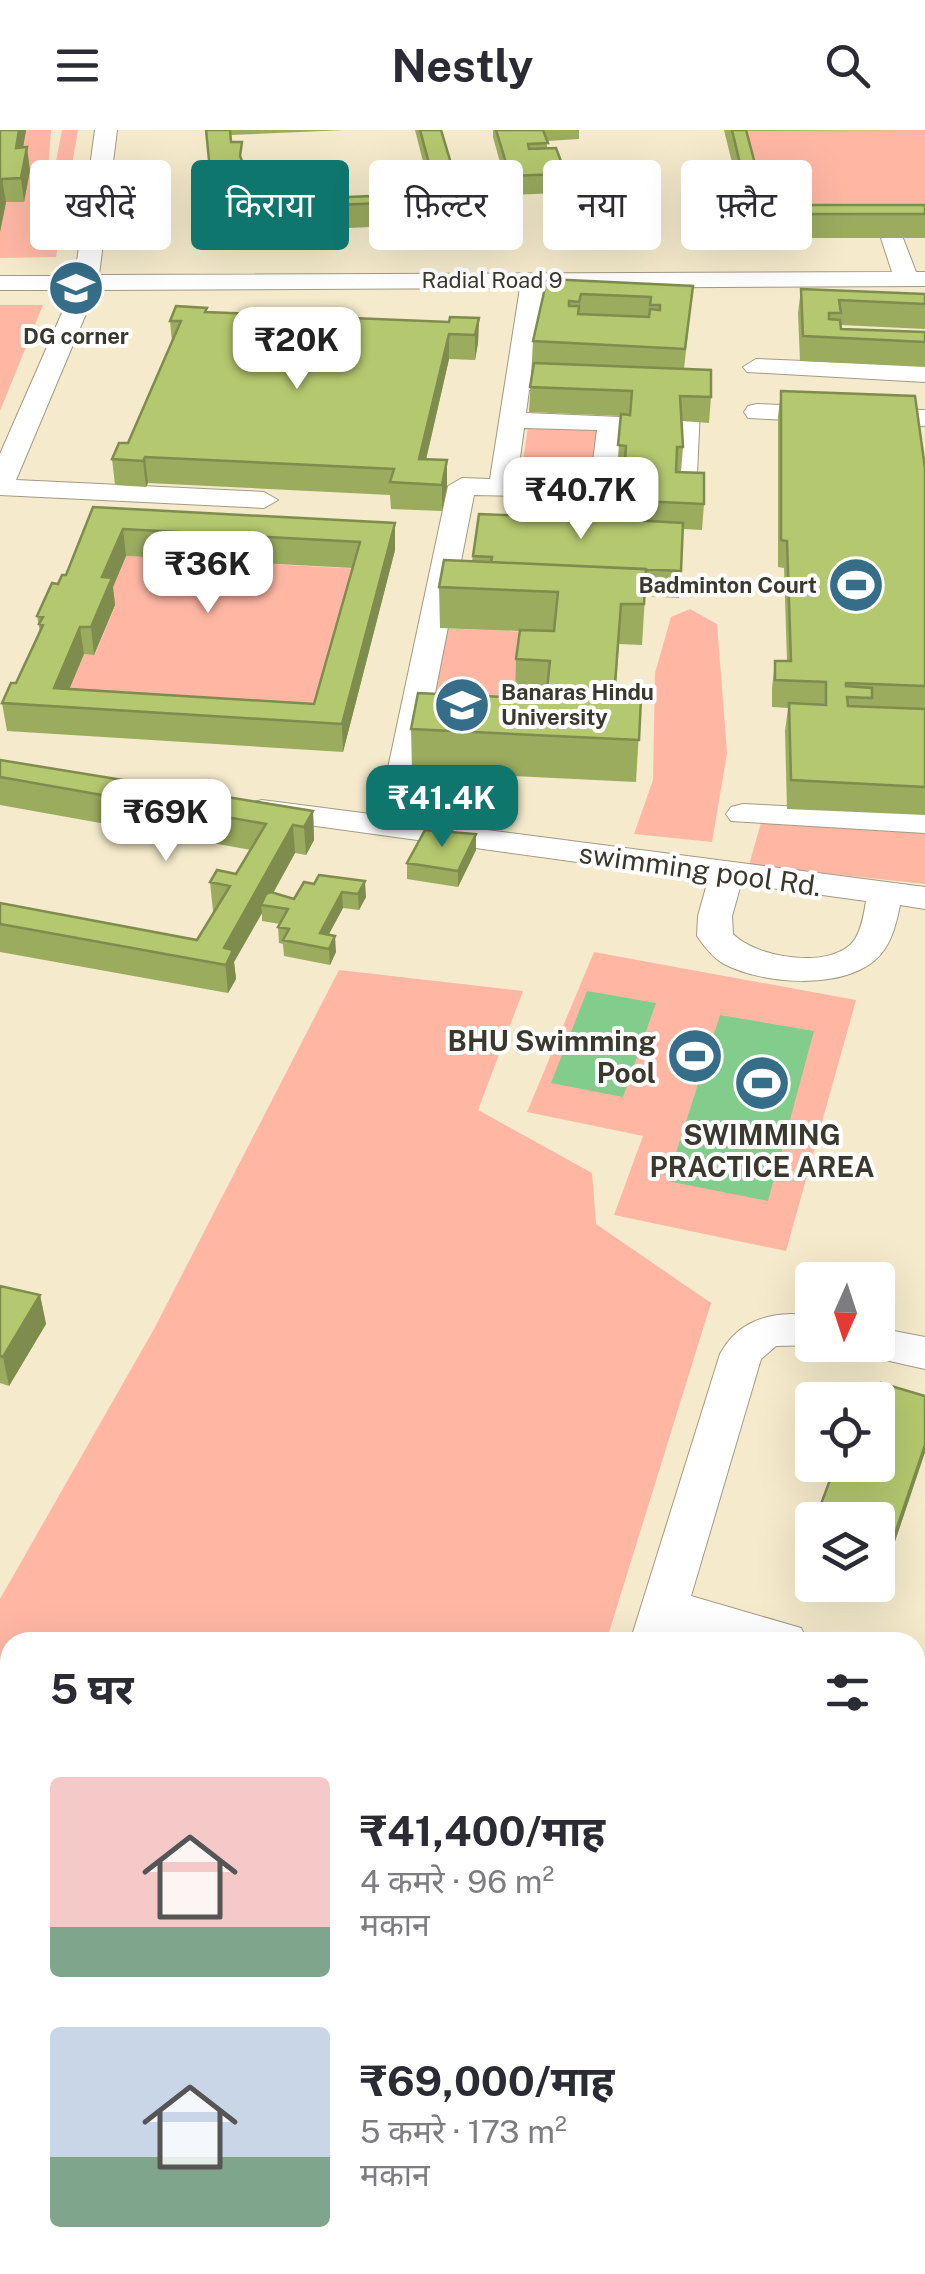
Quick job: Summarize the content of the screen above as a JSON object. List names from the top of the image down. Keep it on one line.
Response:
{"streets":{"street":["Radial Road 9","swimming pool Rd."]},"places":{"school or university":["DG corner","Banaras Hindu University"],"sports":["Badminton Court","BHU Swimming Pool","SWIMMING PRACTICE AREA"]},"north":"bottom","page":{"header":"Nestly","chip":["खरीदें","किराया","फ़िल्टर","नया","फ़्लैट"],"price":["₹20K","₹40.7K","₹36K","₹41.4K","₹69K"],"heading":"5 घर","list":[{"name":"₹41,400/माह","note":"4 कमरे · 96 m² · मकान"},{"name":"₹69,000/माह","note":"5 कमरे · 173 m² · मकान"}]}}
